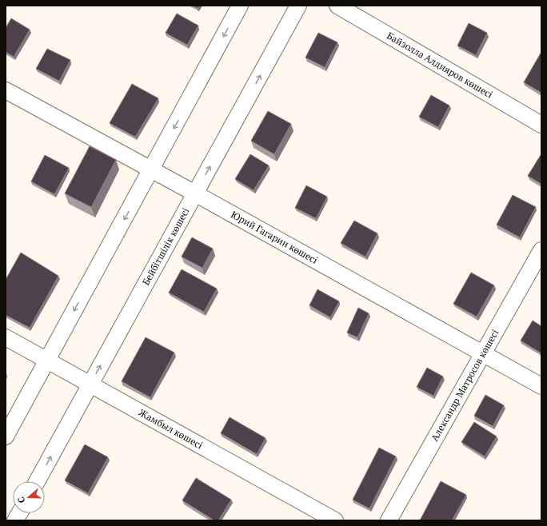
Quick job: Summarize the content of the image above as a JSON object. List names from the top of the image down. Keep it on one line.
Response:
{"streets":{"street":["Байзолла Алдияров көшесі","Юрий Гагарин көшесі","Бейбітшілік көшесі","Александр Матросов көшесі","Жамбыл көшесі"]},"crossings":[["Юрий Гагарин көшесі","Бейбітшілік көшесі"],["Юрий Гагарин көшесі","Александр Матросов көшесі"],["Бейбітшілік көшесі","Жамбыл көшесі"]],"north":"left"}
